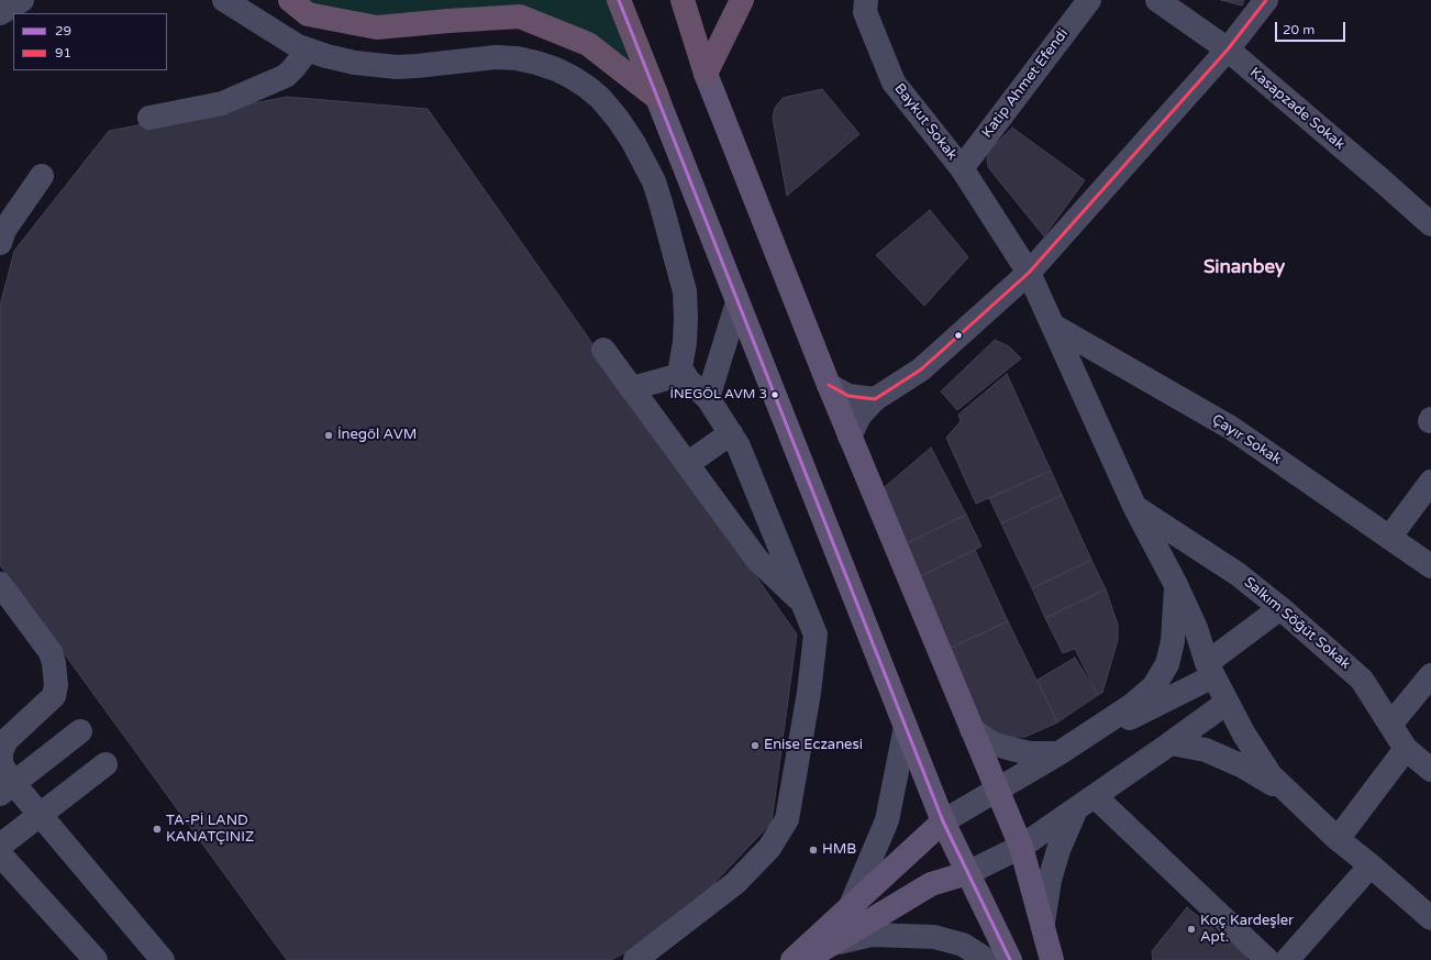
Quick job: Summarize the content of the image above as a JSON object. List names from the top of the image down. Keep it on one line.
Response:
{"streets":{"street":["Katip Ahmet Efendi","Kasapzade Sokak","Baykut Sokak","Çayır Sokak","Salkım Söğüt Sokak"]},"crossings":[["Katip Ahmet Efendi","Baykut Sokak"],["Baykut Sokak","Çayır Sokak"],["Baykut Sokak","Salkım Söğüt Sokak"]],"districts":["Sinanbey"],"places":["İNEGÖL AVM 3","İnegöl AVM","Enise Eczanesi","TA-Pİ LAND KANATÇINIZ","HMB","Koç Kardeşler Apt."],"lines":["transit line 29","transit line 91"],"legend":["29","91"],"scale_bar":"20 m"}
